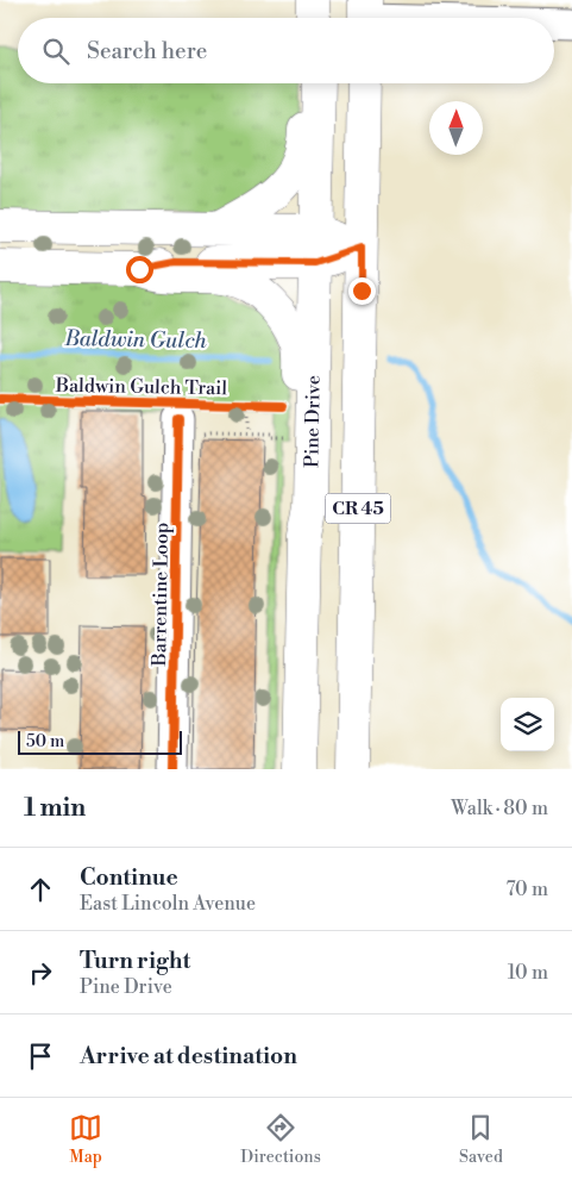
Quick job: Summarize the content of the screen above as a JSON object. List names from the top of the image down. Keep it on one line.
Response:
{"streets":{"main road":["Pine Drive","CR 45"],"street":["Barrentine Loop"],"cycle path":["Baldwin Gulch Trail"]},"water":["Baldwin Gulch"],"scale_bar":"50 m","north":"top","page":{"search":"Search here","scale":"50 m","heading":["1 min","Walk · 80 m"],"list":[["Continue","East Lincoln Avenue","70 m"],["Turn right","Pine Drive","10 m"],"Arrive at destination"],"nav":["Map","Directions","Saved"]}}
